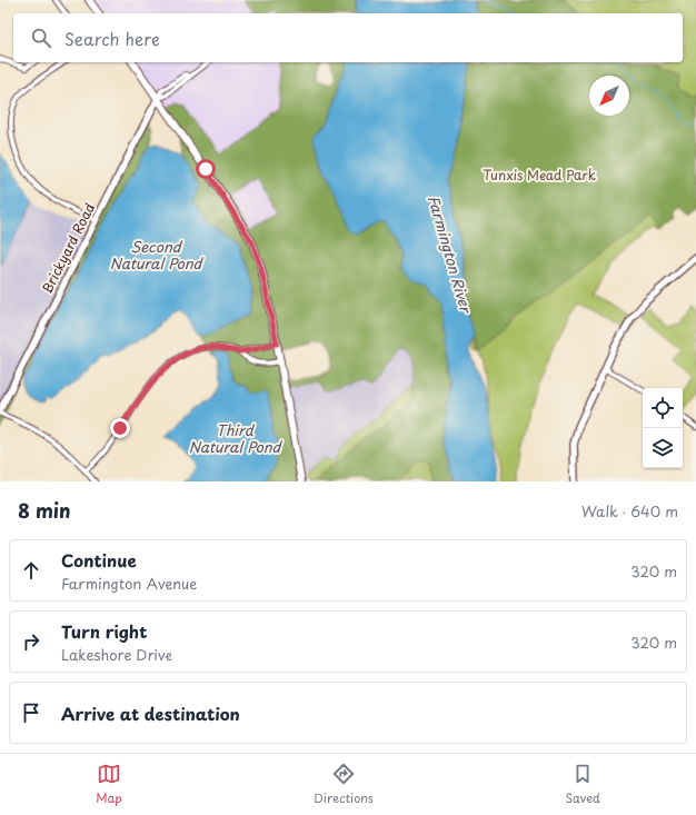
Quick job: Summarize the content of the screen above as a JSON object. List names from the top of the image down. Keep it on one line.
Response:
{"streets":{"street":["Brickyard Road"]},"water":["Second Natural Pond","Farmington River","Third Natural Pond"],"parks":["Tunxis Mead Park"],"north":"bottom left","page":{"search":"Search here","heading":["8 min","Walk · 640 m"],"list":[["Continue","Farmington Avenue","320 m"],["Turn right","Lakeshore Drive","320 m"],"Arrive at destination"],"nav":["Map","Directions","Saved"]}}
